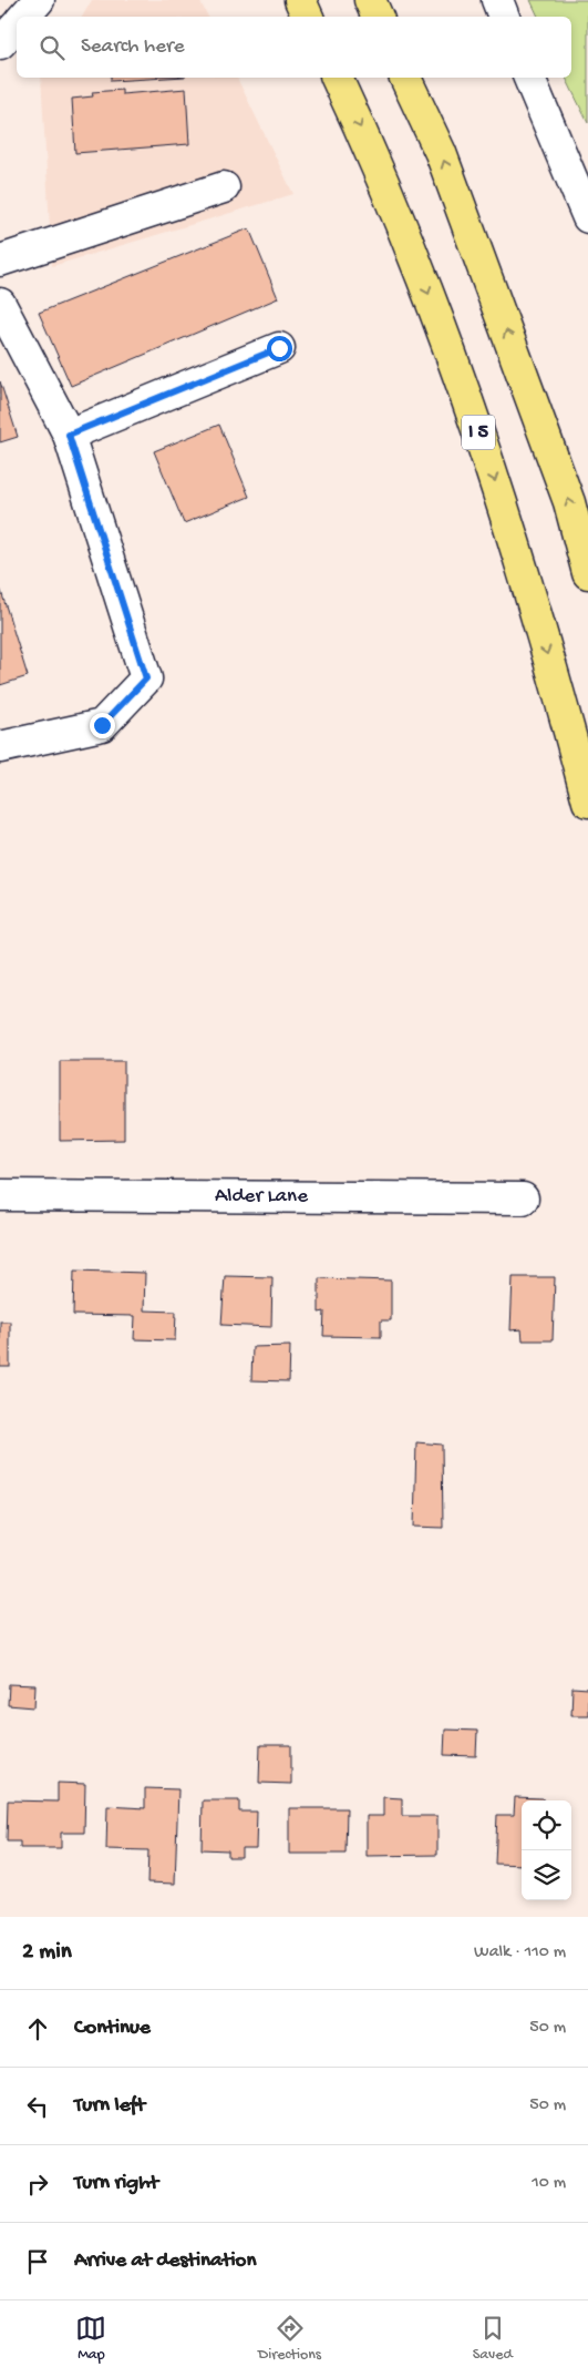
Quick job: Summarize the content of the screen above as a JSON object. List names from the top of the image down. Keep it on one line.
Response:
{"streets":{"highway":["I 5"],"street":["Alder Lane"]},"page":{"search":"Search here","heading":["2 min","Walk · 110 m"],"list":[["Continue","50 m"],["Turn left","50 m"],["Turn right","10 m"],"Arrive at destination"],"nav":["Map","Directions","Saved"]}}
